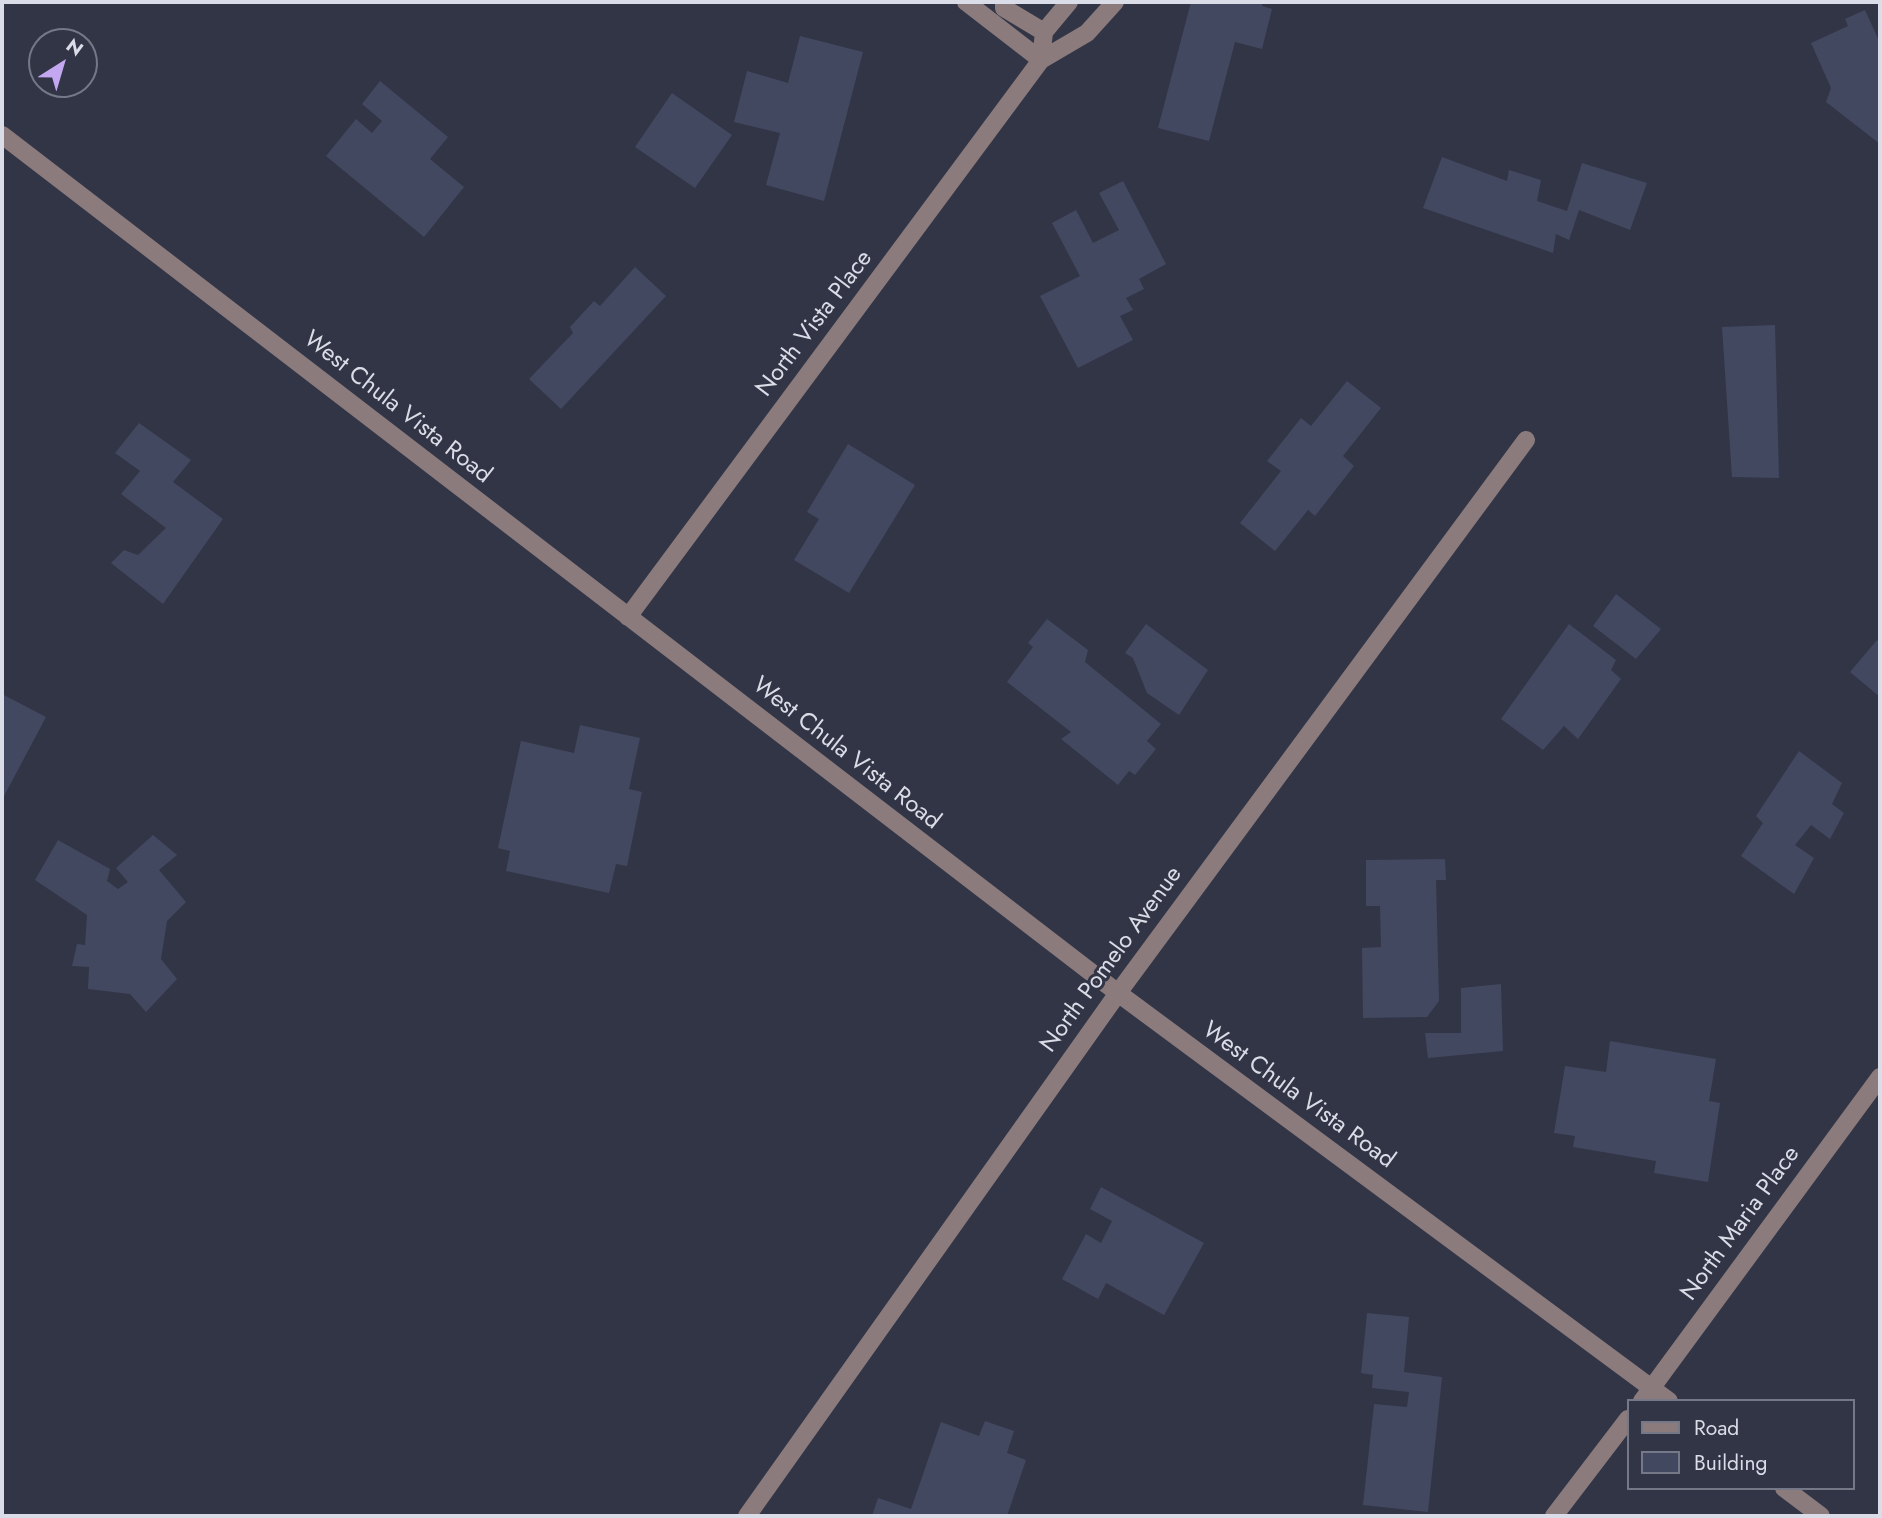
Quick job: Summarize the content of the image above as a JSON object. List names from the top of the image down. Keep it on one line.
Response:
{"streets":{"street":["North Vista Place","West Chula Vista Road","North Pomelo Avenue","North Maria Place"]},"crossings":[["North Vista Place","West Chula Vista Road"],["West Chula Vista Road","North Pomelo Avenue"],["West Chula Vista Road","North Maria Place"]],"legend":["Road","Building"],"north":"top right"}
